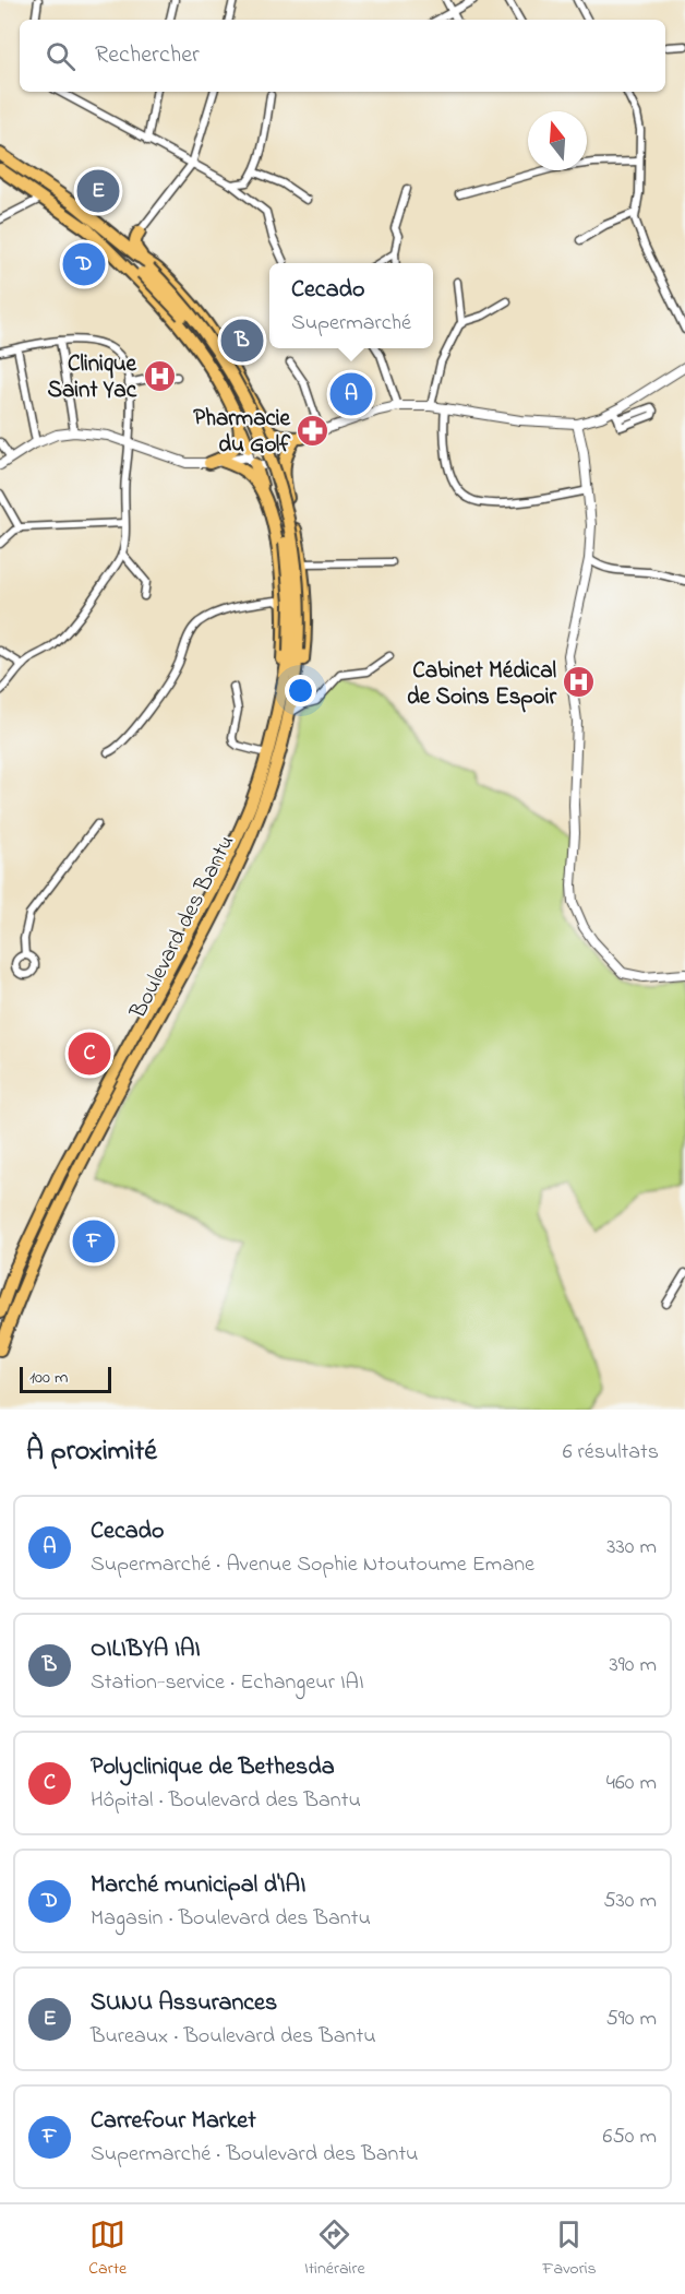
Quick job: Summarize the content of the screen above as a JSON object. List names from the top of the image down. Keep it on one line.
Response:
{"streets":{"highway":["Boulevard des Bantu"]},"places":{"hospital":["Clinique Saint Yac","Cabinet Médical de Soins Espoir"],"pharmacy":["Pharmacie du Golf"]},"scale_bar":"100 m","north":"top","page":{"search":"Rechercher","pins":["E","D","B","A","C","F"],"popup":["Cecado","Supermarché"],"scale":"100 m","heading":["À proximité","6 résultats"],"list":[{"mark":"A","name":"Cecado","note":"Supermarché · Avenue Sophie Ntoutoume Emane","value":"330 m"},{"mark":"B","name":"OILIBYA IAI","note":"Station-service · Echangeur IAI","value":"390 m"},{"mark":"C","name":"Polyclinique de Bethesda","note":"Hôpital · Boulevard des Bantu","value":"460 m"},{"mark":"D","name":"Marché municipal d'IAI","note":"Magasin · Boulevard des Bantu","value":"530 m"},{"mark":"E","name":"SUNU Assurances","note":"Bureaux · Boulevard des Bantu","value":"590 m"},{"mark":"F","name":"Carrefour Market","note":"Supermarché · Boulevard des Bantu","value":"650 m"}],"nav":["Carte","Itinéraire","Favoris"]}}
